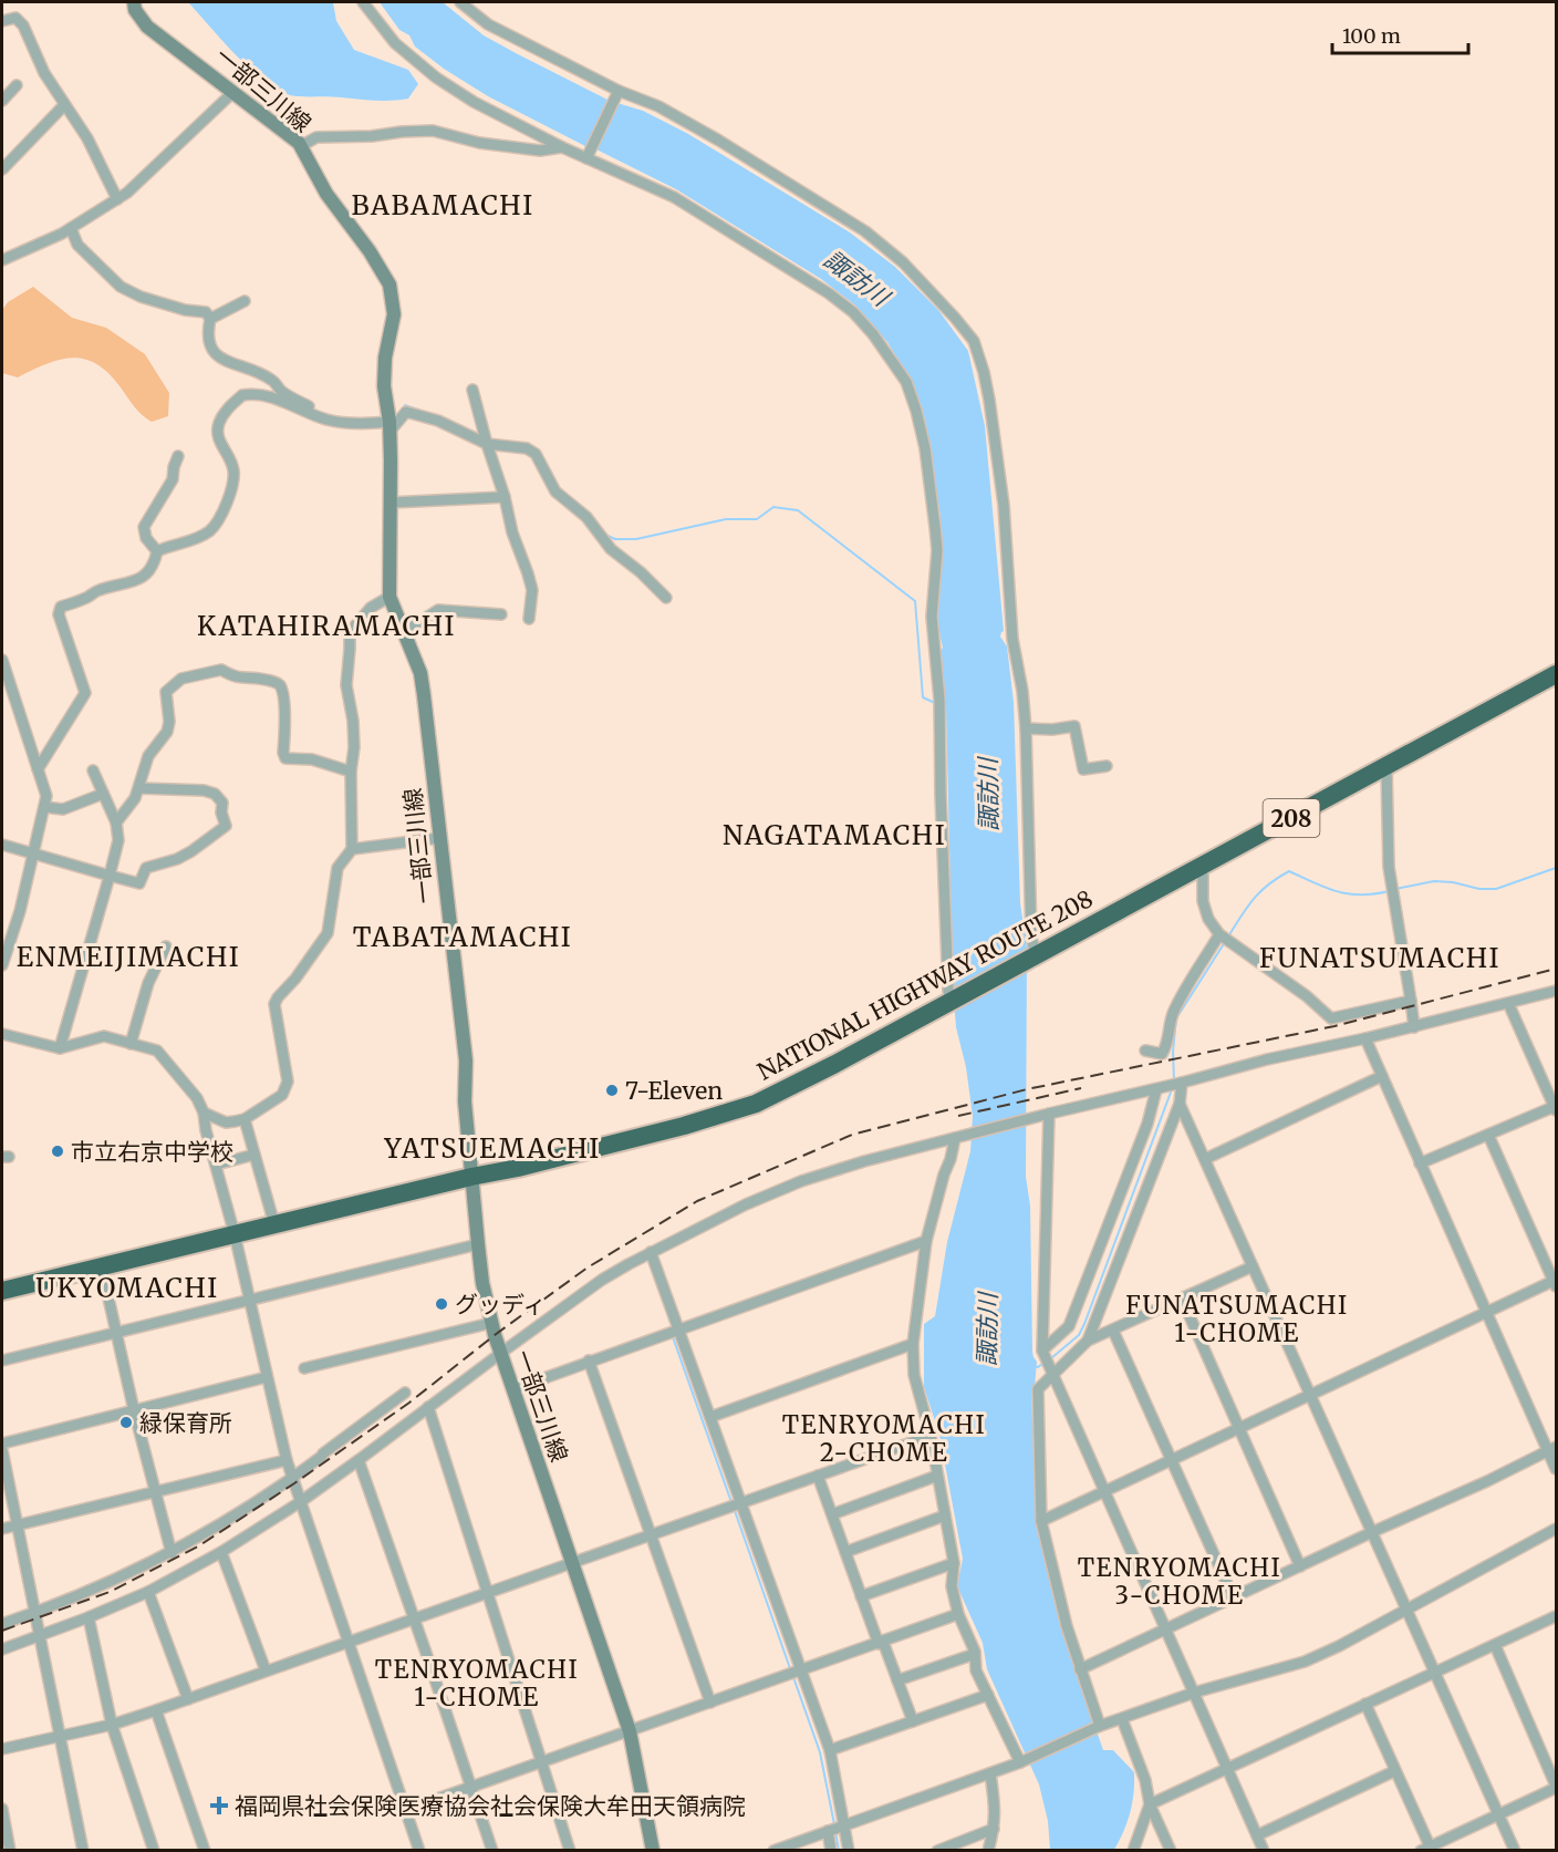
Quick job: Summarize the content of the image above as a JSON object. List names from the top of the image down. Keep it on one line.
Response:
{"streets":{"highway":["208","NATIONAL HIGHWAY ROUTE 208"],"main road":["一部三川線"]},"crossings":[["一部三川線","NATIONAL HIGHWAY ROUTE 208"]],"districts":["BABAMACHI","KATAHIRAMACHI","NAGATAMACHI","TABATAMACHI","ENMEIJIMACHI","FUNATSUMACHI","YATSUEMACHI","UKYOMACHI","FUNATSUMACHI 1-CHOME","TENRYOMACHI 2-CHOME","TENRYOMACHI 3-CHOME","TENRYOMACHI 1-CHOME"],"water":["諏訪川"],"places":{"other":["7-Eleven","市立右京中学校","グッディ","緑保育所"],"health":["福岡県社会保険医療協会社会保険大牟田天領病院"]},"scale_bar":"100 m"}
